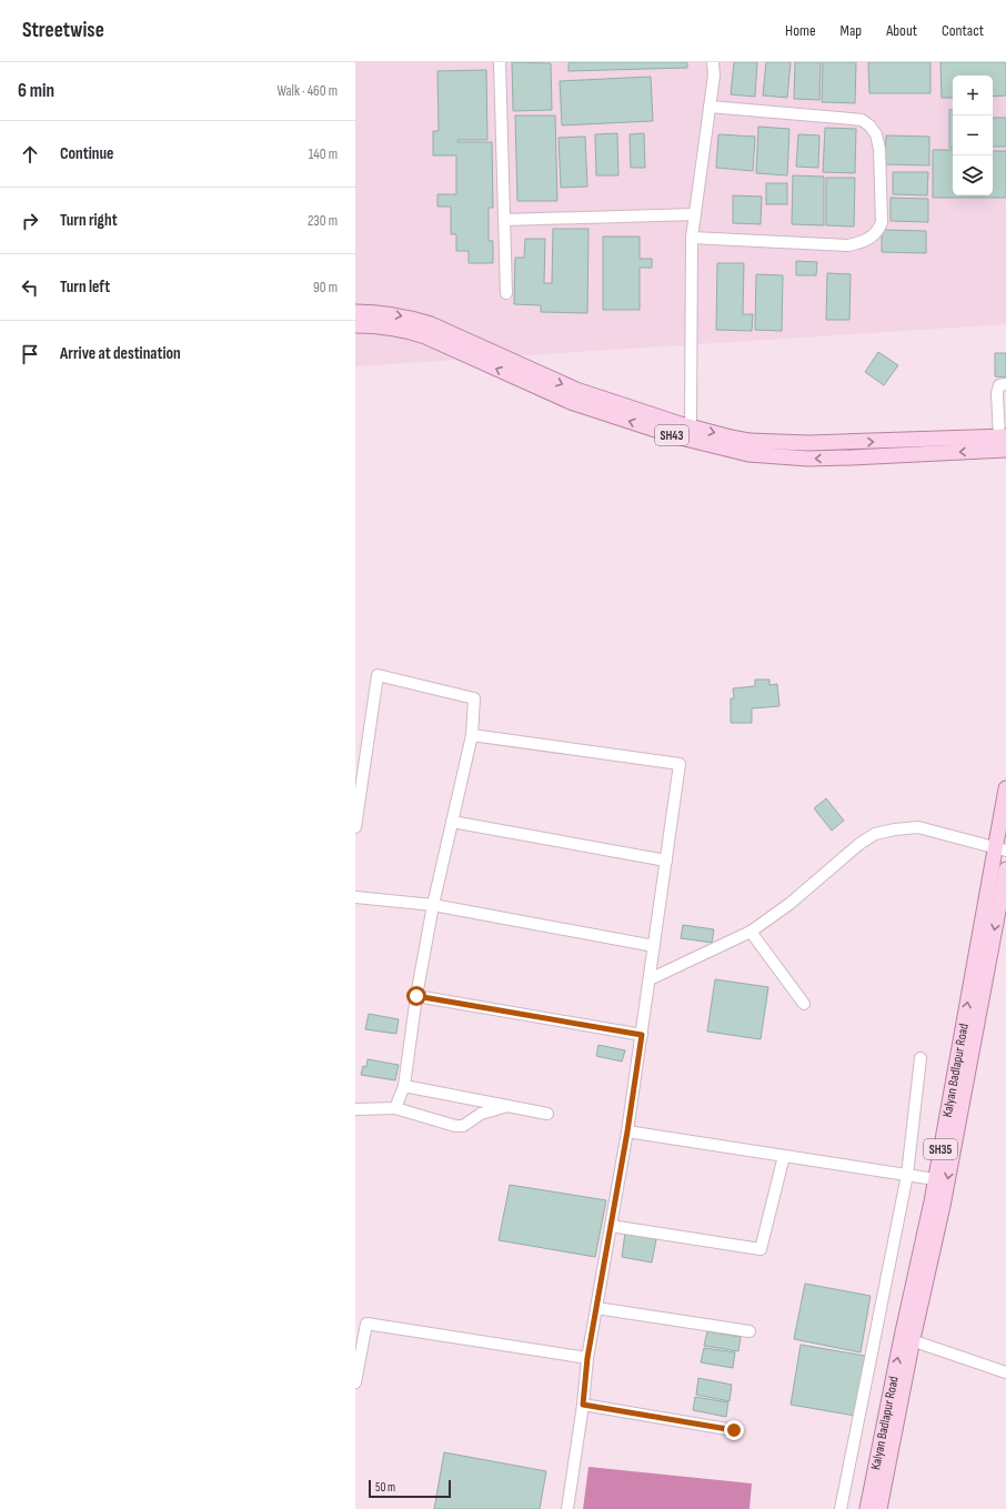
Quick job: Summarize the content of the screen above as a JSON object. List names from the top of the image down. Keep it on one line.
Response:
{"streets":{"main road":["SH43","Kalyan Badlapur Road","SH35"]},"scale_bar":"50 m","page":{"header":"Streetwise","nav":["Home","Map","About","Contact"],"heading":["6 min","Walk · 460 m"],"map_buttons":["+","−"],"list":[["Continue","140 m"],["Turn right","230 m"],["Turn left","90 m"],"Arrive at destination"],"scale":"50 m"}}
